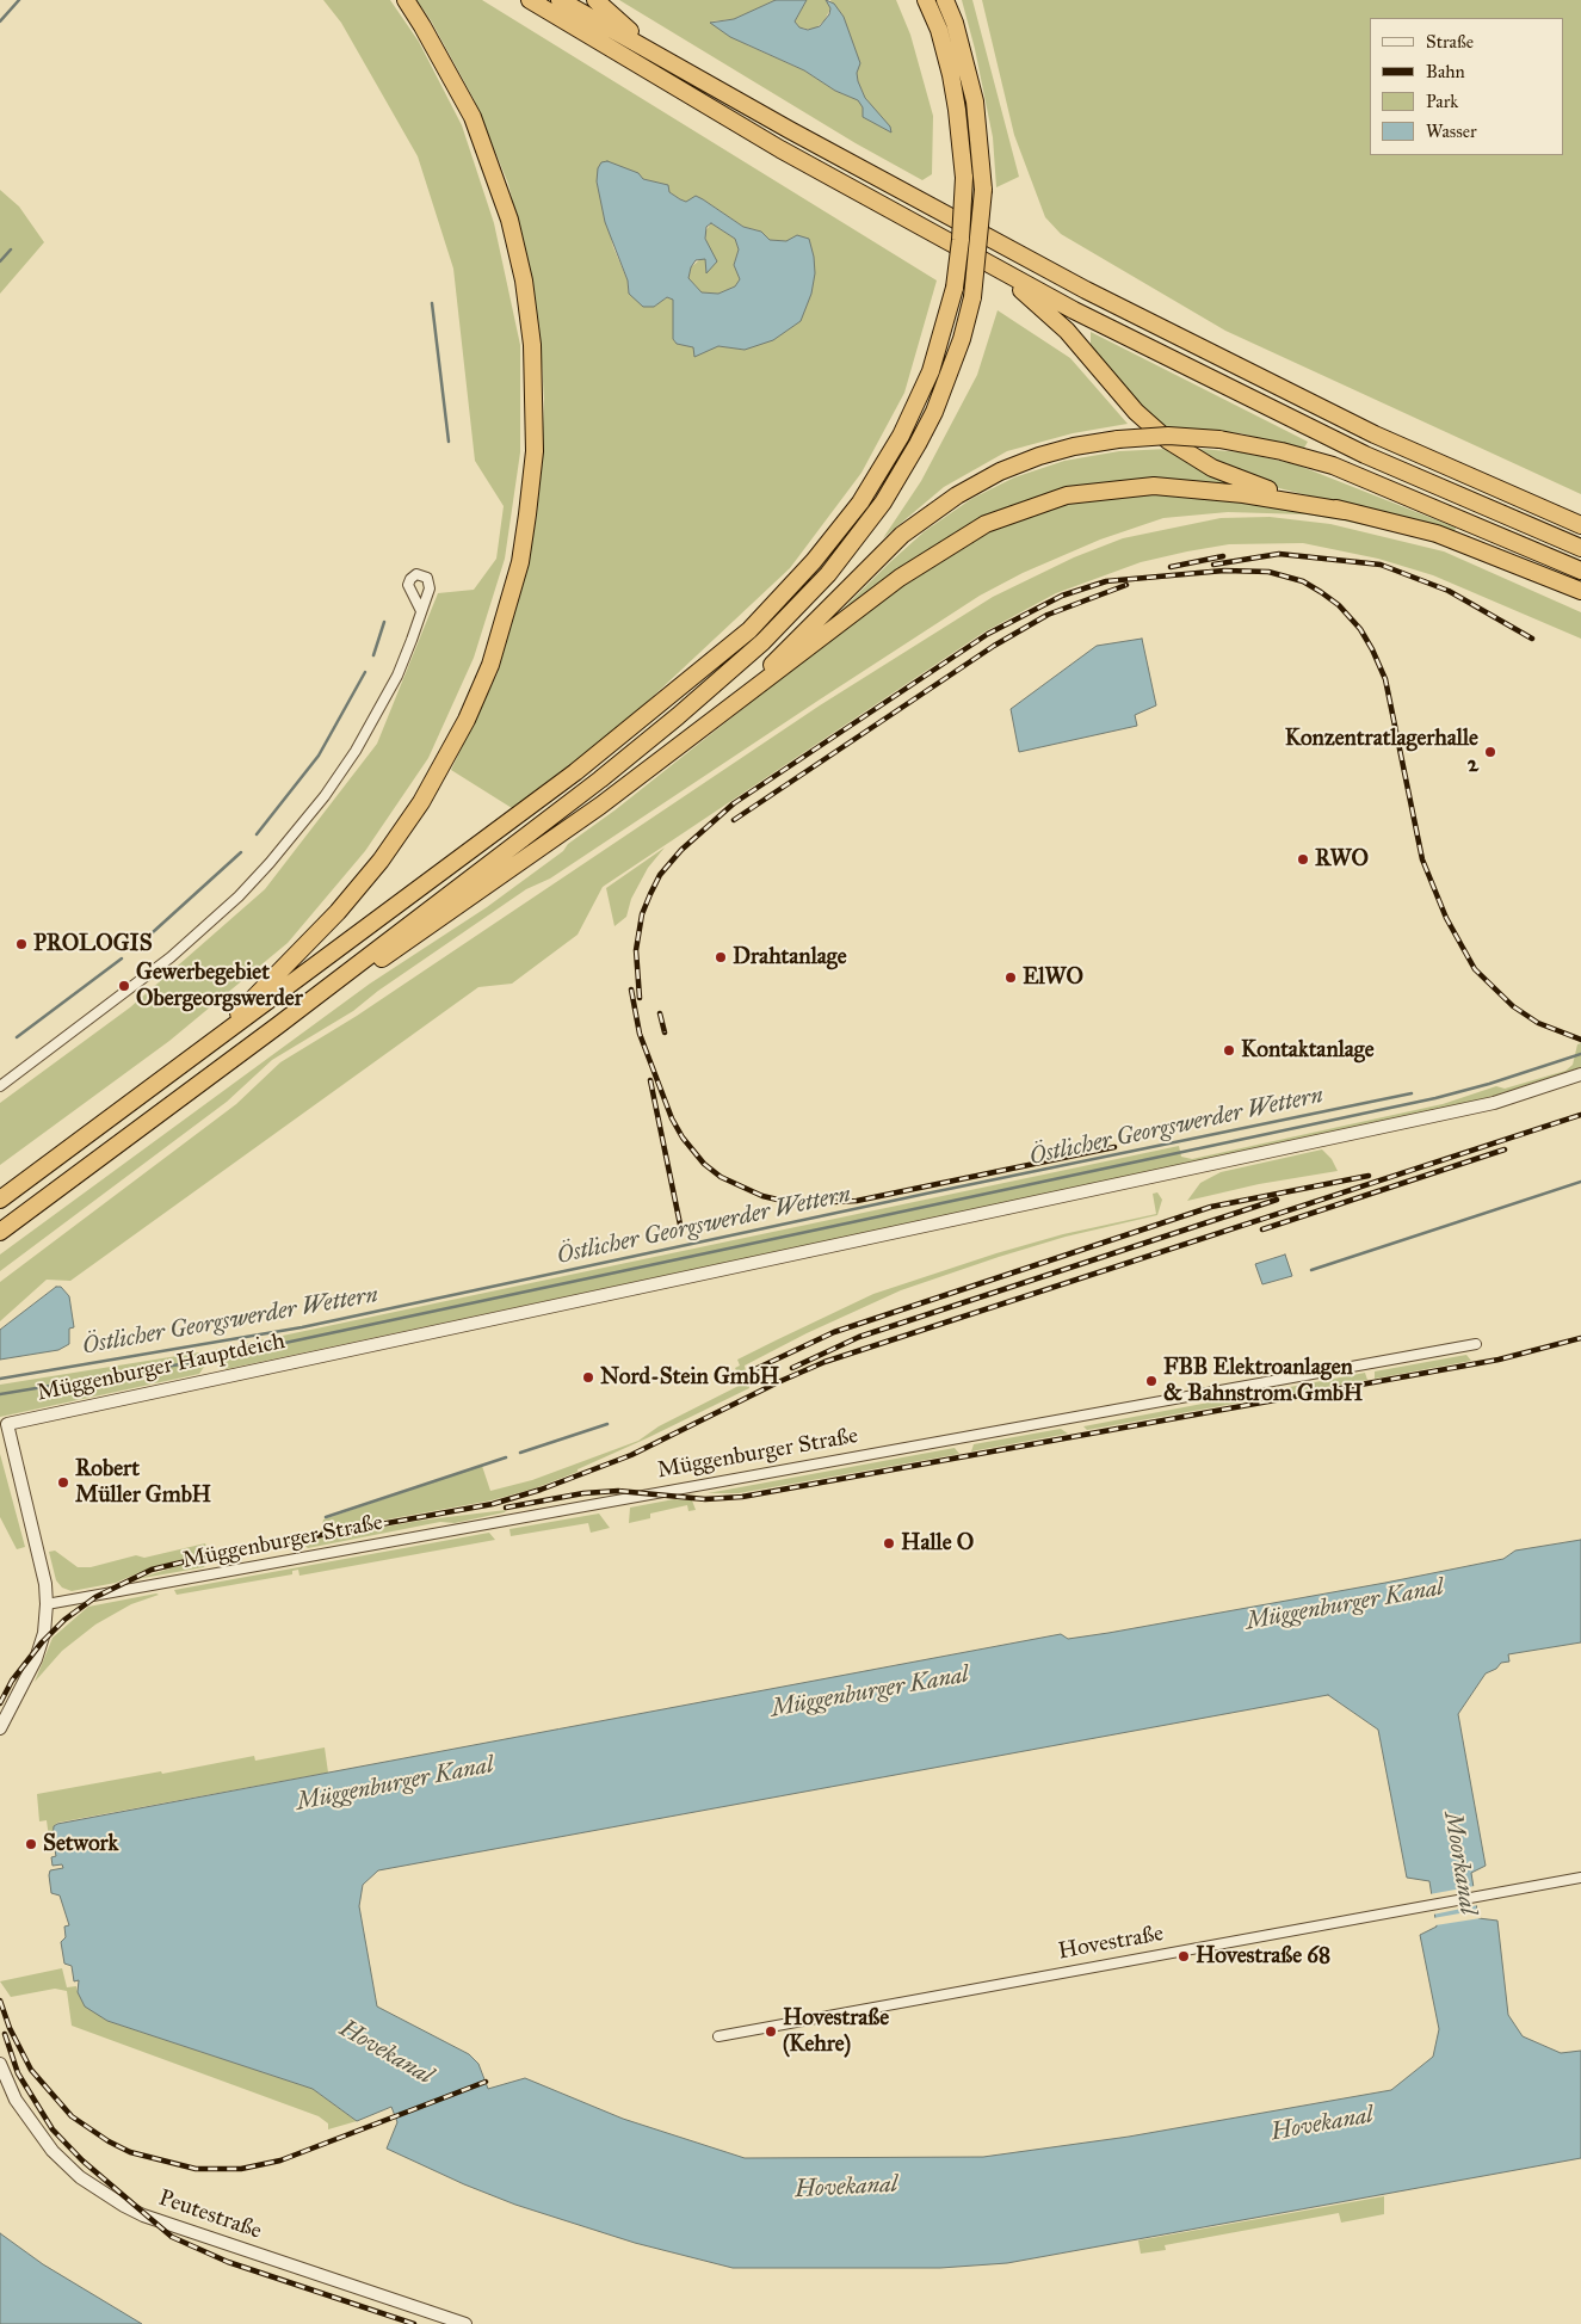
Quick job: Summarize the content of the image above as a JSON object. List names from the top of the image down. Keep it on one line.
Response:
{"streets":{"street":["Müggenburger Hauptdeich","Müggenburger Straße","Hovestraße","Peutestraße"]},"water":["Östlicher Georgswerder Wettern","Müggenburger Kanal","Moorkanal","Hovekanal"],"places":["Konzentratlagerhalle 2","RWO","PROLOGIS","Drahtanlage","ElWO","Gewerbegebiet Obergeorgswerder","Kontaktanlage","Nord-Stein GmbH","FBB Elektroanlagen & Bahnstrom GmbH","Robert Müller GmbH","Halle O","Setwork","Hovestraße 68","Hovestraße (Kehre)"],"legend":["Straße","Bahn","Park","Wasser"]}
